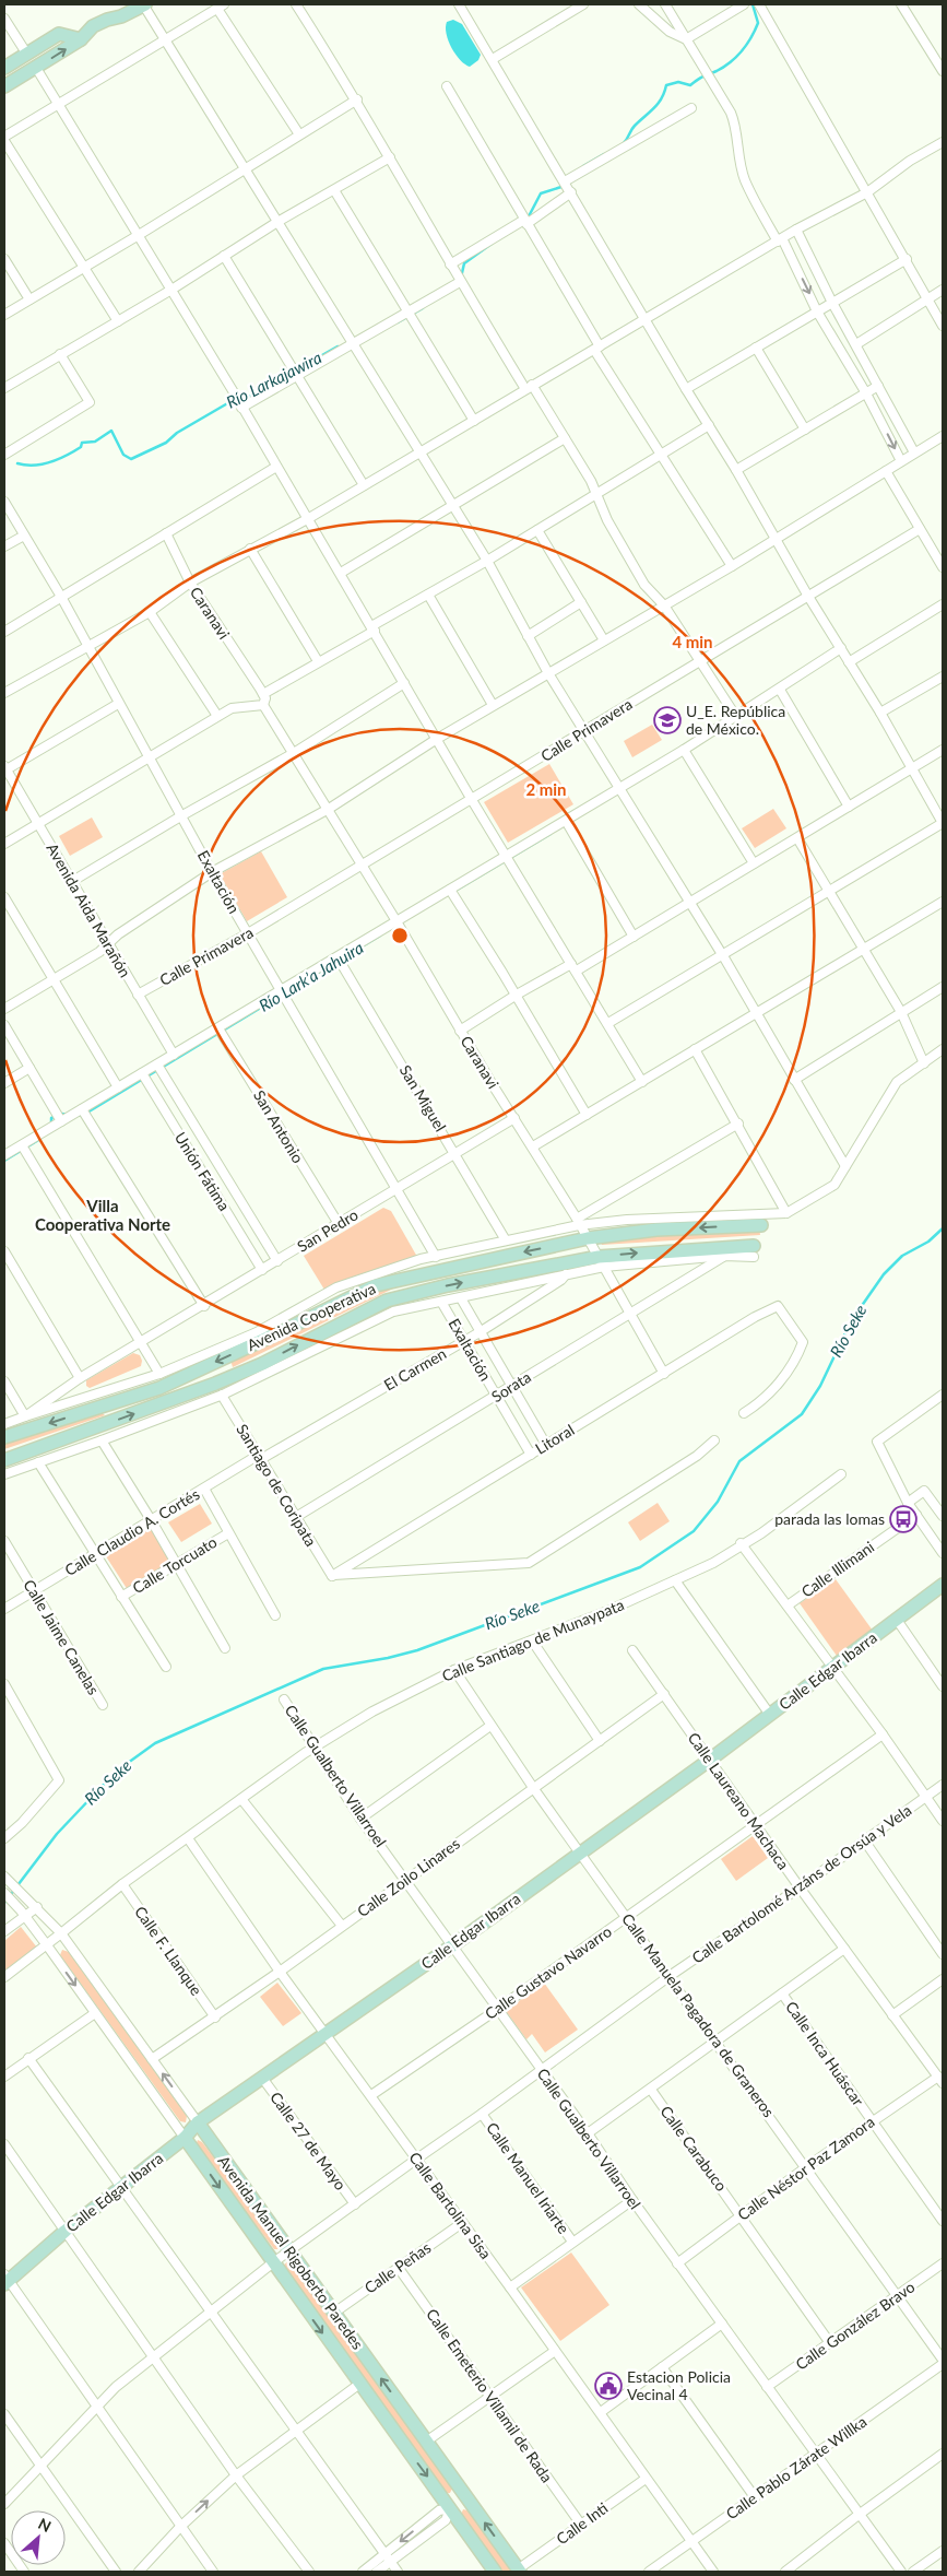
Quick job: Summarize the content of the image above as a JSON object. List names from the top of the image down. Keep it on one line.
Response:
{"streets":{"street":["Caranavi","Calle Primavera","Exaltación","Avenida Aida Marañón","San Miguel","San Antonio","Unión Fátima","San Pedro","Avenida Cooperativa","El Carmen","Sorata","Litoral","Santiago de Coripata","Calle Claudio A. Cortés","Calle Torcuato","Calle Illimani","Calle Jaime Canelas","Calle Santiago de Munaypata","Calle Edgar Ibarra","Calle Gualberto Villarroel","Calle Laureano Machaca","Calle Zoilo Linares","Calle Bartolomé Arzáns de Orsúa y Vela","Calle F. Llanque","Calle Gustavo Navarro","Calle Manuela Pagadora de Graneros","Calle Inca Huáscar","Calle 27 de Mayo","Calle Carabuco","Calle Néstor Paz Zamora","Calle Manuel Iriarte","Calle Bartolina Sisa","Avenida Manuel Rigoberto Paredes","Calle Peñas","Calle González Bravo","Calle Emeterio Villamil de Rada","Calle Pablo Zárate Willka","Calle Inti"]},"crossings":[["Caranavi","Calle Primavera"],["Caranavi","San Pedro"],["Caranavi","Avenida Cooperativa"],["Caranavi","Sorata"],["Caranavi","Litoral"],["Calle Primavera","Exaltación"],["Calle Primavera","Avenida Aida Marañón"],["Exaltación","San Pedro"],["Exaltación","El Carmen"],["Exaltación","Sorata"],["Exaltación","Litoral"],["San Miguel","San Pedro"],["San Antonio","San Pedro"],["Unión Fátima","San Pedro"],["El Carmen","Santiago de Coripata"],["El Carmen","Calle Claudio A. Cortés"],["Sorata","Santiago de Coripata"],["Litoral","Santiago de Coripata"],["Santiago de Coripata","Calle Claudio A. Cortés"],["Calle Claudio A. Cortés","Calle Jaime Canelas"],["Calle Santiago de Munaypata","Calle Gualberto Villarroel"],["Calle Santiago de Munaypata","Calle F. Llanque"],["Calle Santiago de Munaypata","Calle Manuela Pagadora de Graneros"],["Calle Santiago de Munaypata","Calle Bartolina Sisa"],["Calle Santiago de Munaypata","Avenida Manuel Rigoberto Paredes"],["Calle Edgar Ibarra","Calle Gualberto Villarroel"],["Calle Edgar Ibarra","Calle Laureano Machaca"],["Calle Edgar Ibarra","Calle Manuela Pagadora de Graneros"],["Calle Edgar Ibarra","Calle 27 de Mayo"],["Calle Edgar Ibarra","Calle Bartolina Sisa"],["Calle Edgar Ibarra","Avenida Manuel Rigoberto Paredes"],["Calle Gualberto Villarroel","Calle Zoilo Linares"],["Calle Gualberto Villarroel","Calle Bartolomé Arzáns de Orsúa y Vela"],["Calle Gualberto Villarroel","Calle Gustavo Navarro"],["Calle Gualberto Villarroel","Calle Néstor Paz Zamora"],["Calle Gualberto Villarroel","Calle González Bravo"],["Calle Gualberto Villarroel","Calle Pablo Zárate Willka"],["Calle Laureano Machaca","Calle Zoilo Linares"],["Calle Laureano Machaca","Calle Bartolomé Arzáns de Orsúa y Vela"],["Calle Laureano Machaca","Calle Gustavo Navarro"],["Calle Laureano Machaca","Calle Néstor Paz Zamora"],["Calle Zoilo Linares","Calle F. Llanque"],["Calle Zoilo Linares","Calle Manuela Pagadora de Graneros"],["Calle Zoilo Linares","Calle Bartolina Sisa"],["Calle Zoilo Linares","Avenida Manuel Rigoberto Paredes"],["Calle Bartolomé Arzáns de Orsúa y Vela","Calle Manuela Pagadora de Graneros"],["Calle Bartolomé Arzáns de Orsúa y Vela","Calle 27 de Mayo"],["Calle Bartolomé Arzáns de Orsúa y Vela","Calle Manuel Iriarte"],["Calle Bartolomé Arzáns de Orsúa y Vela","Calle Bartolina Sisa"],["Calle Bartolomé Arzáns de Orsúa y Vela","Avenida Manuel Rigoberto Paredes"],["Calle Gustavo Navarro","Calle Manuela Pagadora de Graneros"],["Calle Gustavo Navarro","Calle Bartolina Sisa"],["Calle Manuela Pagadora de Graneros","Calle Néstor Paz Zamora"],["Calle Manuela Pagadora de Graneros","Calle González Bravo"],["Calle Inca Huáscar","Calle Néstor Paz Zamora"],["Calle Carabuco","Calle Néstor Paz Zamora"],["Calle Carabuco","Calle González Bravo"],["Calle Bartolina Sisa","Calle Peñas"],["Calle Bartolina Sisa","Calle Pablo Zárate Willka"],["Calle Bartolina Sisa","Calle Inti"],["Avenida Manuel Rigoberto Paredes","Calle Peñas"],["Avenida Manuel Rigoberto Paredes","Calle Inti"],["Calle Peñas","Calle Emeterio Villamil de Rada"],["Calle Emeterio Villamil de Rada","Calle Inti"]],"districts":["Villa Cooperativa Norte"],"water":["Río Larkajawira","Río Lark’a Jahuira","Río Seke"],"places":{"school or university":["U_E. República de México."],"bus stop":["parada las lomas"],"public building":["Estacion Policia Vecinal 4"]},"north":"top right","rings":["4 min","2 min"]}
